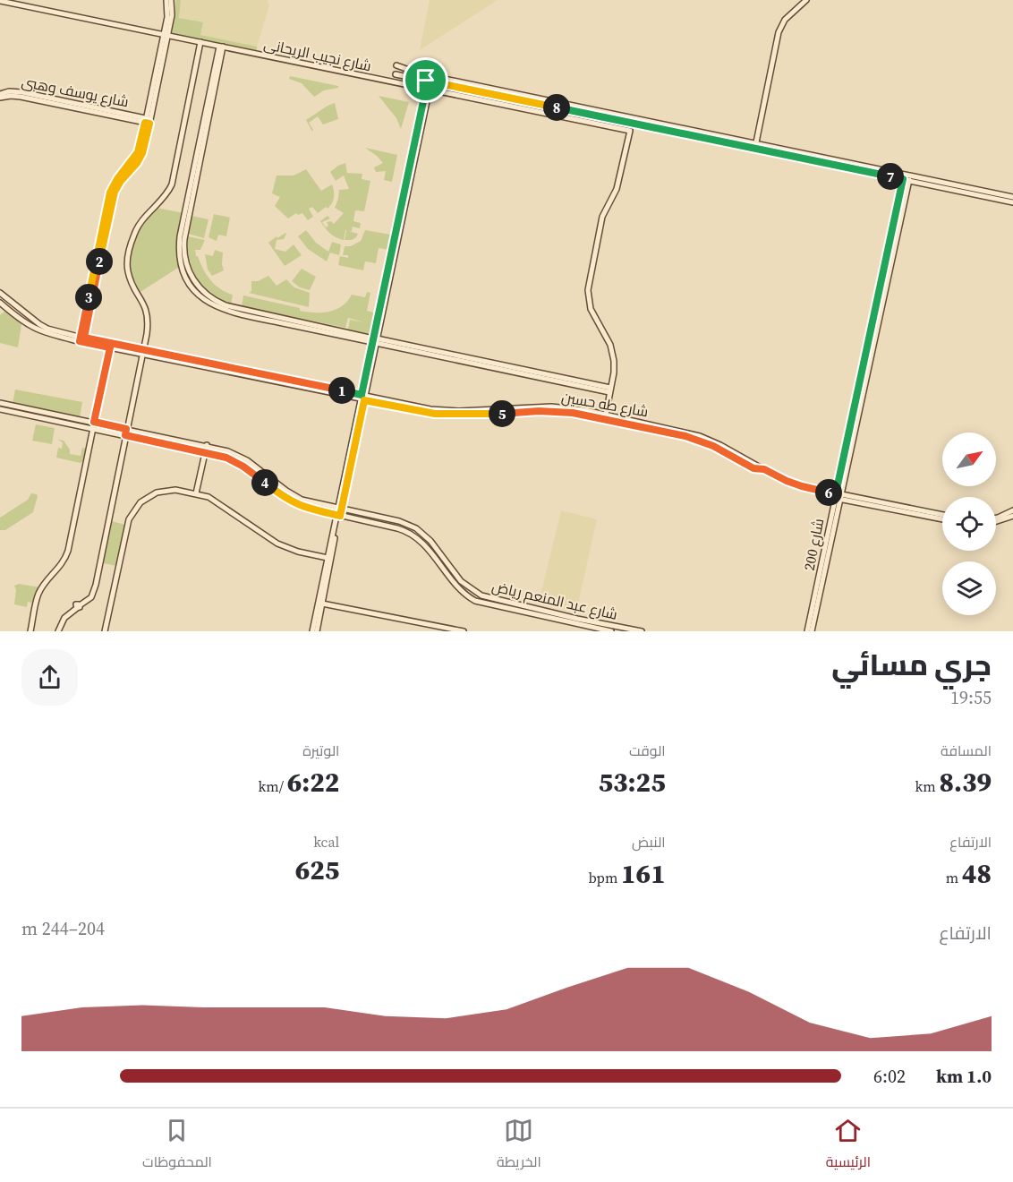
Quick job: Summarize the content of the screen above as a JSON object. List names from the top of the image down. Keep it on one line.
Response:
{"streets":{"street":["شارع نجيب الريحانى","شارع يوسف وهبى","شارع طه حسين","شارع 200","شارع عبد المنعم رياض"]},"crossings":[["شارع نجيب الريحانى","شارع يوسف وهبى"],["شارع يوسف وهبى","شارع طه حسين"],["شارع طه حسين","شارع 200"]],"north":"top right","page":{"pins":["8","7","2","3","1","5","4","6"],"heading":["جري مسائي","19:55"],"stats":[["المسافة","8.39 km"],["الوقت","53:25"],["الوتيرة","6:22 /km"],["الارتفاع","48 m"],["النبض","161 bpm"],["kcal","625"]],"chart":["الارتفاع","204–244 m"],"list":[{"name":"1.0 km","note":"6:02"}],"tabs":["الرئيسية","الخريطة","المحفوظات"]}}
